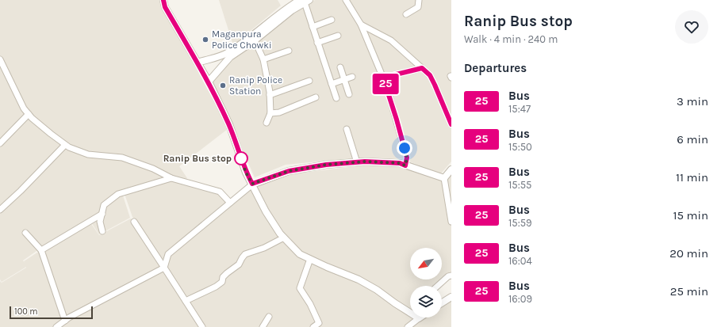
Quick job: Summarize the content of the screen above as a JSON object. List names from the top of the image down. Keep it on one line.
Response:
{"places":["Maganpura Police Chowki","Ranip Police Station","Ranip Bus stop"],"lines":["bus line 25"],"scale_bar":"100 m","north":"bottom left","page":{"on_map":"25","heading":[["Ranip Bus stop","Walk · 4 min · 240 m"],"Departures"],"list":[{"mark":"25","name":"Bus","note":"15:47","value":"3 min"},{"mark":"25","name":"Bus","note":"15:50","value":"6 min"},{"mark":"25","name":"Bus","note":"15:55","value":"11 min"},{"mark":"25","name":"Bus","note":"15:59","value":"15 min"},{"mark":"25","name":"Bus","note":"16:04","value":"20 min"},{"mark":"25","name":"Bus","note":"16:09","value":"25 min"}],"scale":"100 m"}}
